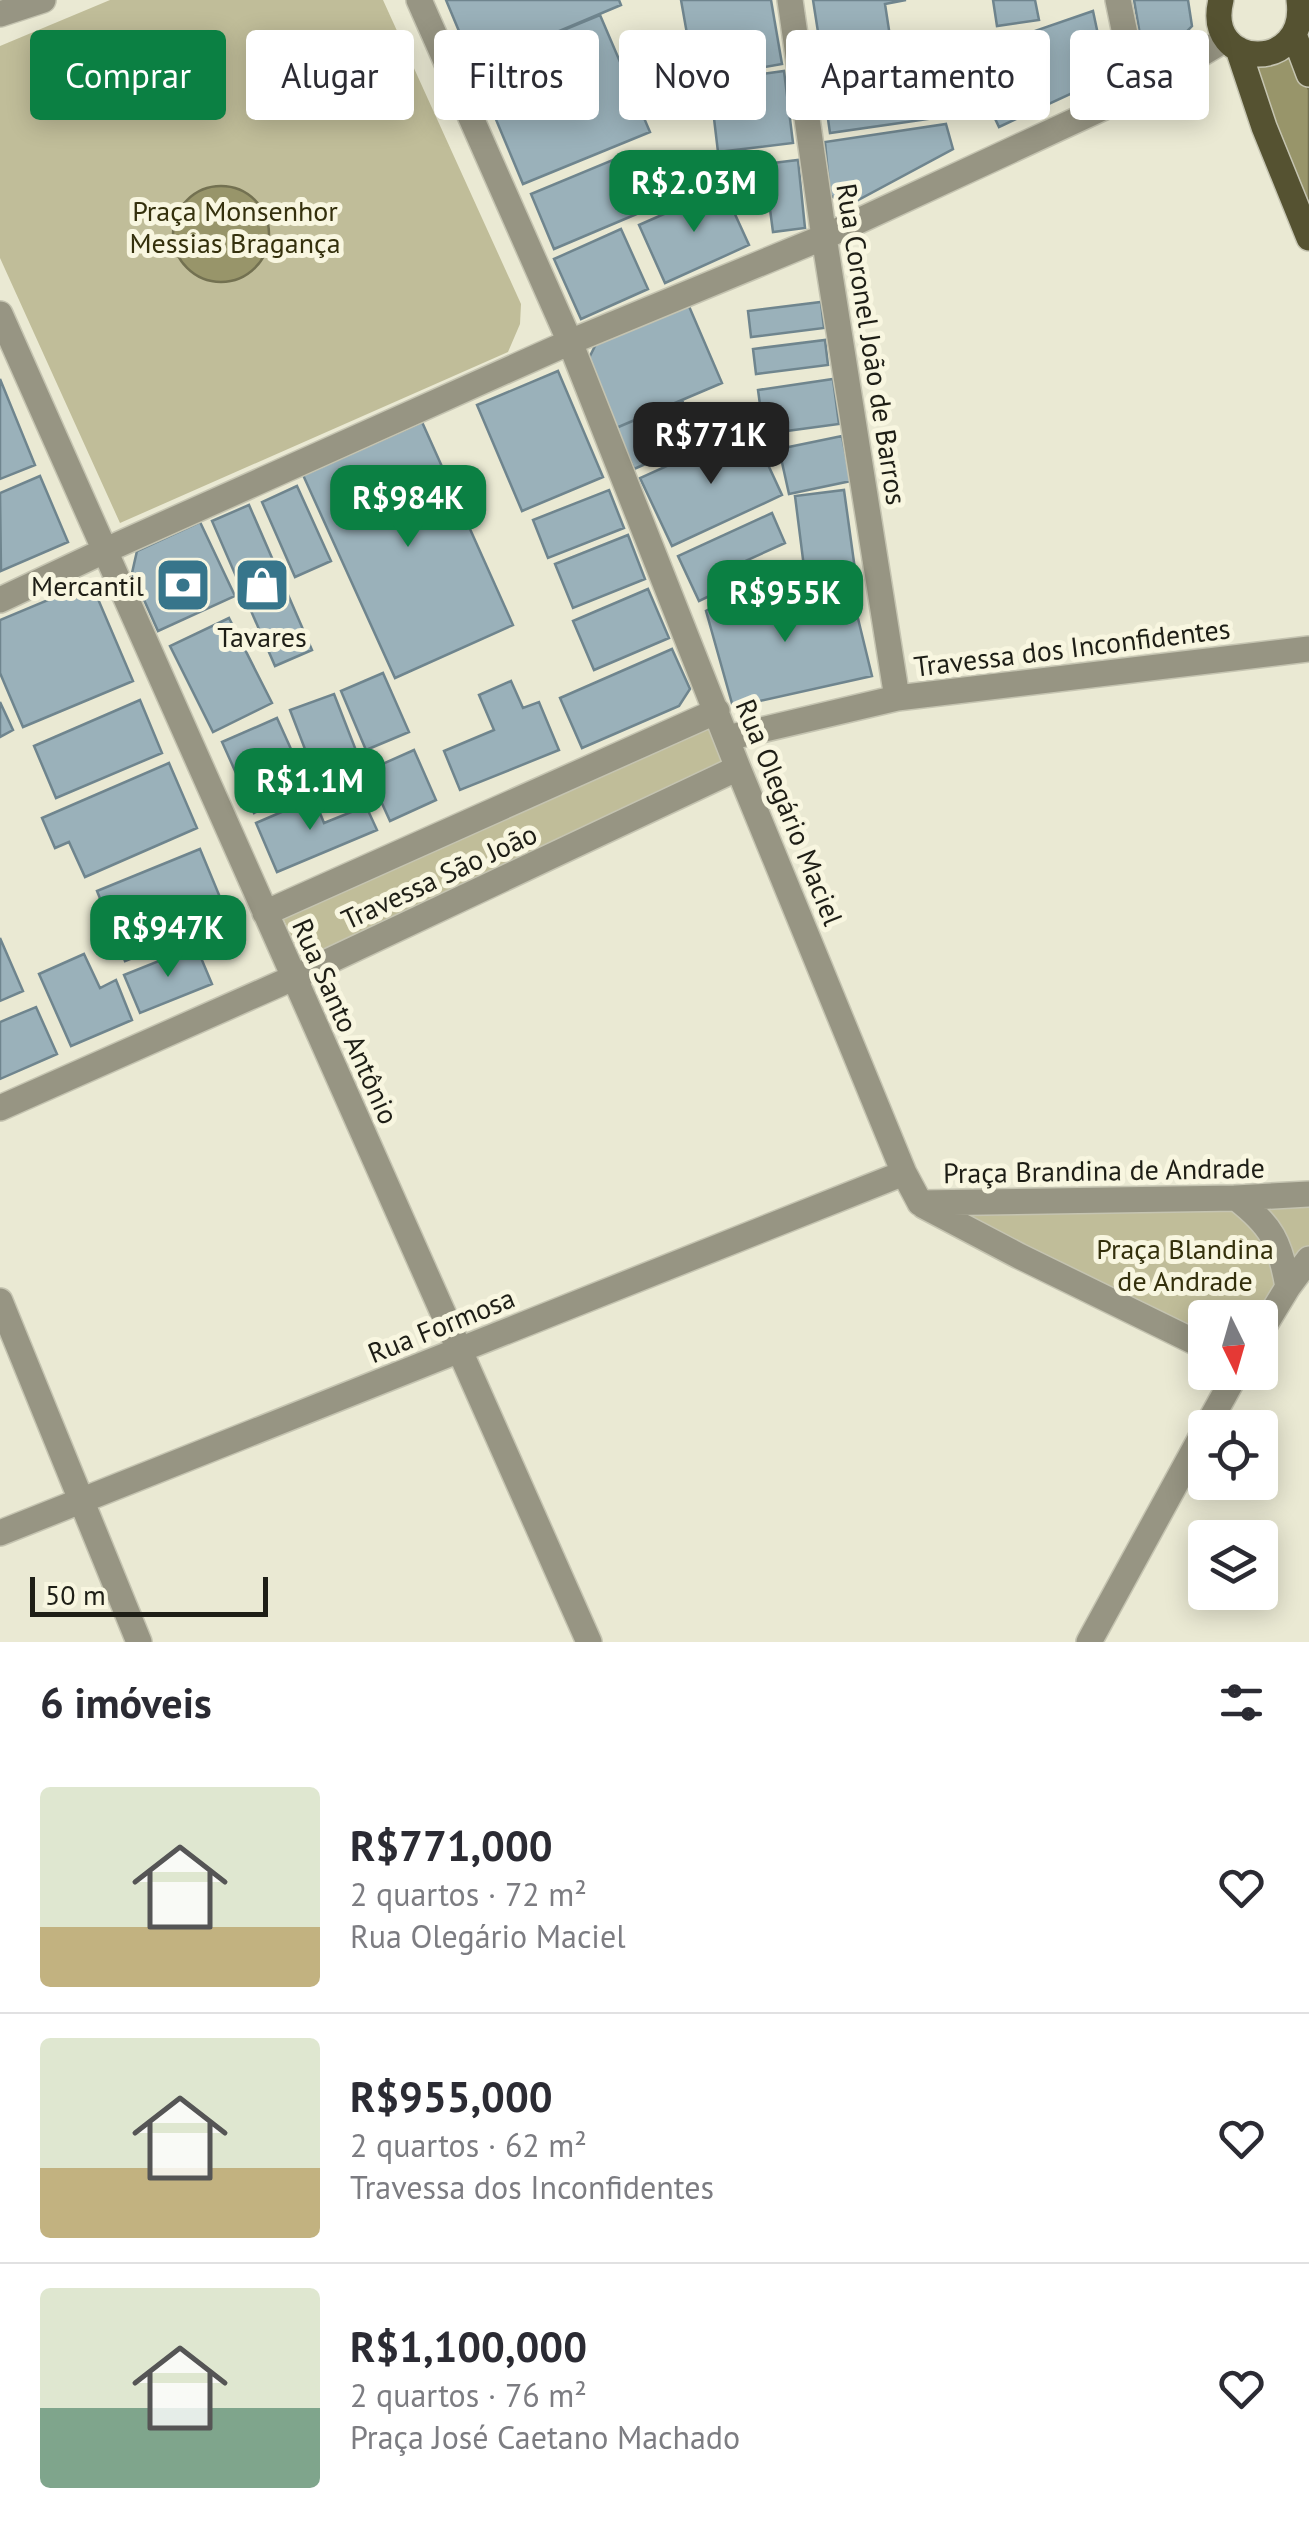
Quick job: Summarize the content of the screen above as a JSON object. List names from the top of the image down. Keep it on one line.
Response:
{"streets":{"street":["Rua Coronel João de Barros","Travessa dos Inconfidentes","Rua Olegário Maciel","Travessa São João","Rua Santo Antônio","Praça Brandina de Andrade","Rua Formosa"]},"crossings":[["Rua Coronel João de Barros","Travessa dos Inconfidentes"],["Travessa dos Inconfidentes","Rua Olegário Maciel"],["Rua Olegário Maciel","Travessa São João"],["Rua Olegário Maciel","Praça Brandina de Andrade"],["Rua Olegário Maciel","Rua Formosa"],["Travessa São João","Rua Santo Antônio"],["Rua Santo Antônio","Rua Formosa"]],"parks":["Praça Monsenhor Messias Bragança","Praça Blandina de Andrade"],"places":{"bank":["Mercantil"],"shop":["Tavares"]},"scale_bar":"50 m","north":"bottom","page":{"chip":["Comprar","Alugar","Filtros","Novo","Apartamento","Casa"],"price":["R$2.03M","R$771K","R$984K","R$955K","R$1.1M","R$947K"],"scale":"50 m","heading":"6 imóveis","list":[{"name":"R$771,000","note":"2 quartos · 72 m² · Rua Olegário Maciel"},{"name":"R$955,000","note":"2 quartos · 62 m² · Travessa dos Inconfidentes"},{"name":"R$1,100,000","note":"2 quartos · 76 m² · Praça José Caetano Machado"}]}}
